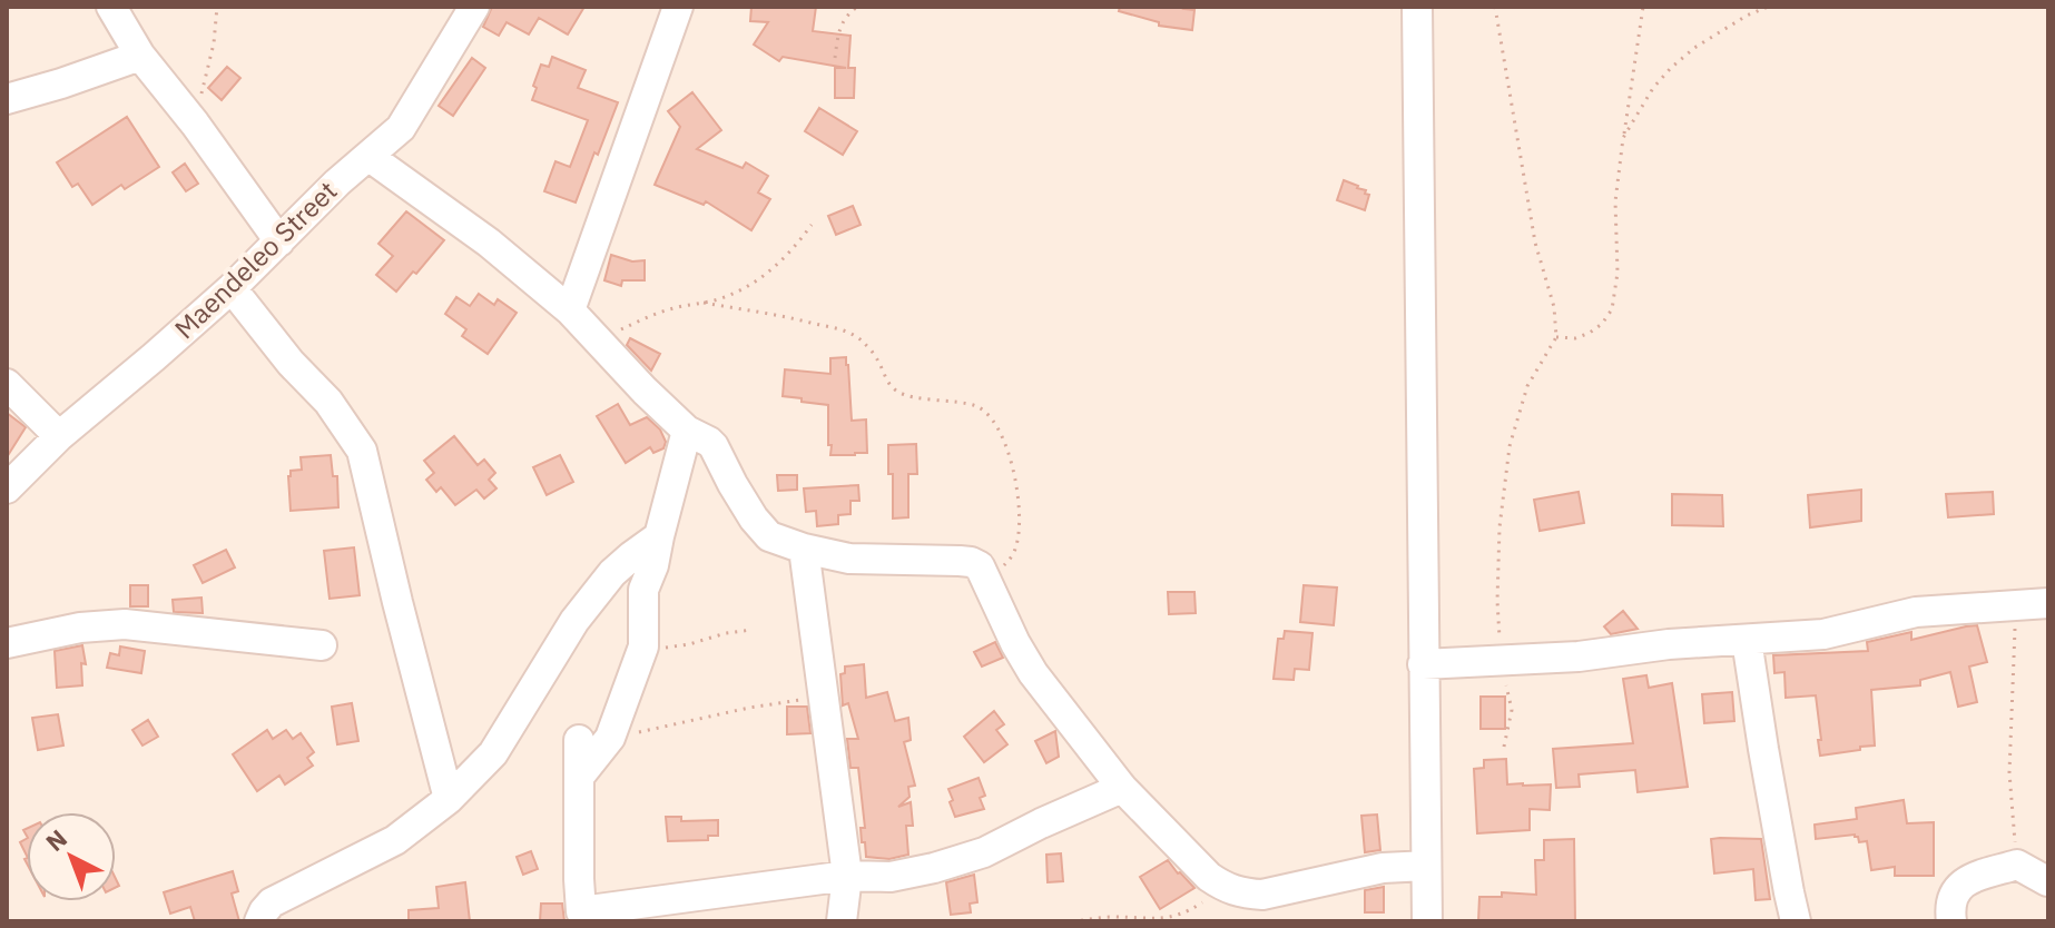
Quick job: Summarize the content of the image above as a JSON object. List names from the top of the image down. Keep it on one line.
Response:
{"streets":{"street":["Maendeleo Street"]},"north":"top left"}
